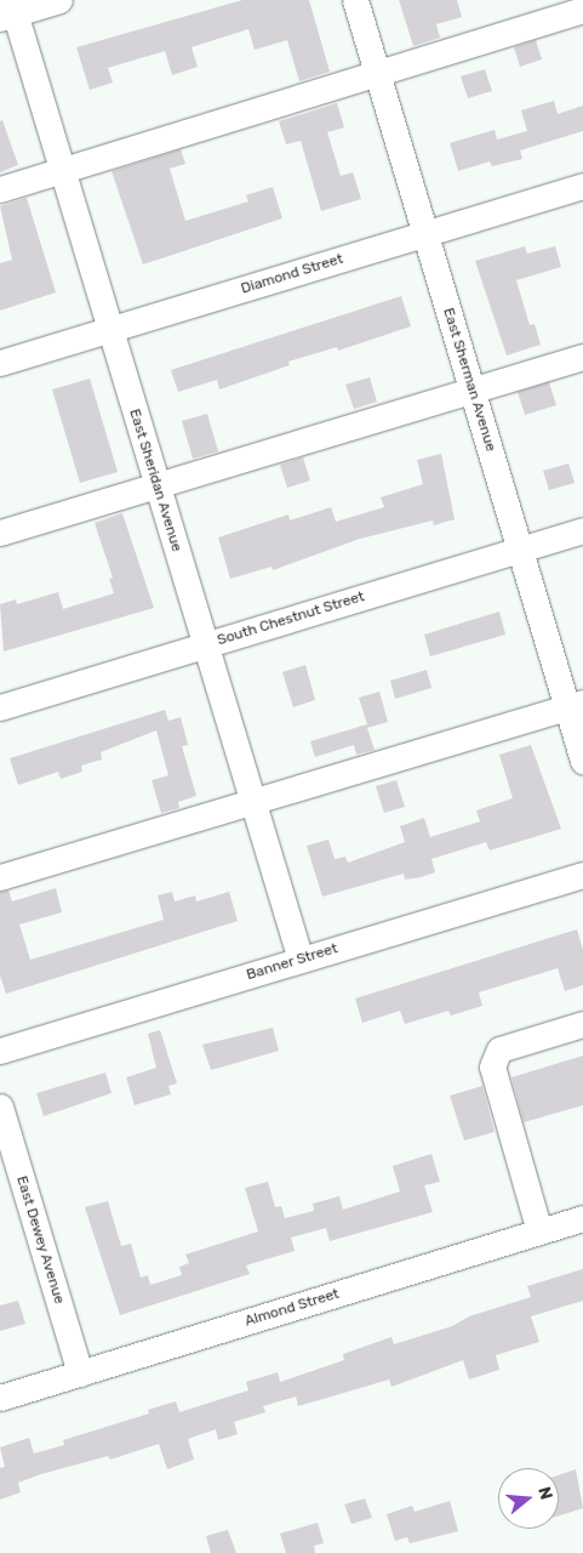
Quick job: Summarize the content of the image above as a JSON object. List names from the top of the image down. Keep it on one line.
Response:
{"streets":{"street":["Diamond Street","East Sherman Avenue","East Sheridan Avenue","South Chestnut Street","Banner Street","East Dewey Avenue","Almond Street"]},"crossings":[["Diamond Street","East Sherman Avenue"],["Diamond Street","East Sheridan Avenue"],["East Sherman Avenue","South Chestnut Street"],["East Sheridan Avenue","South Chestnut Street"],["East Sheridan Avenue","Banner Street"],["East Dewey Avenue","Almond Street"]],"north":"right"}
